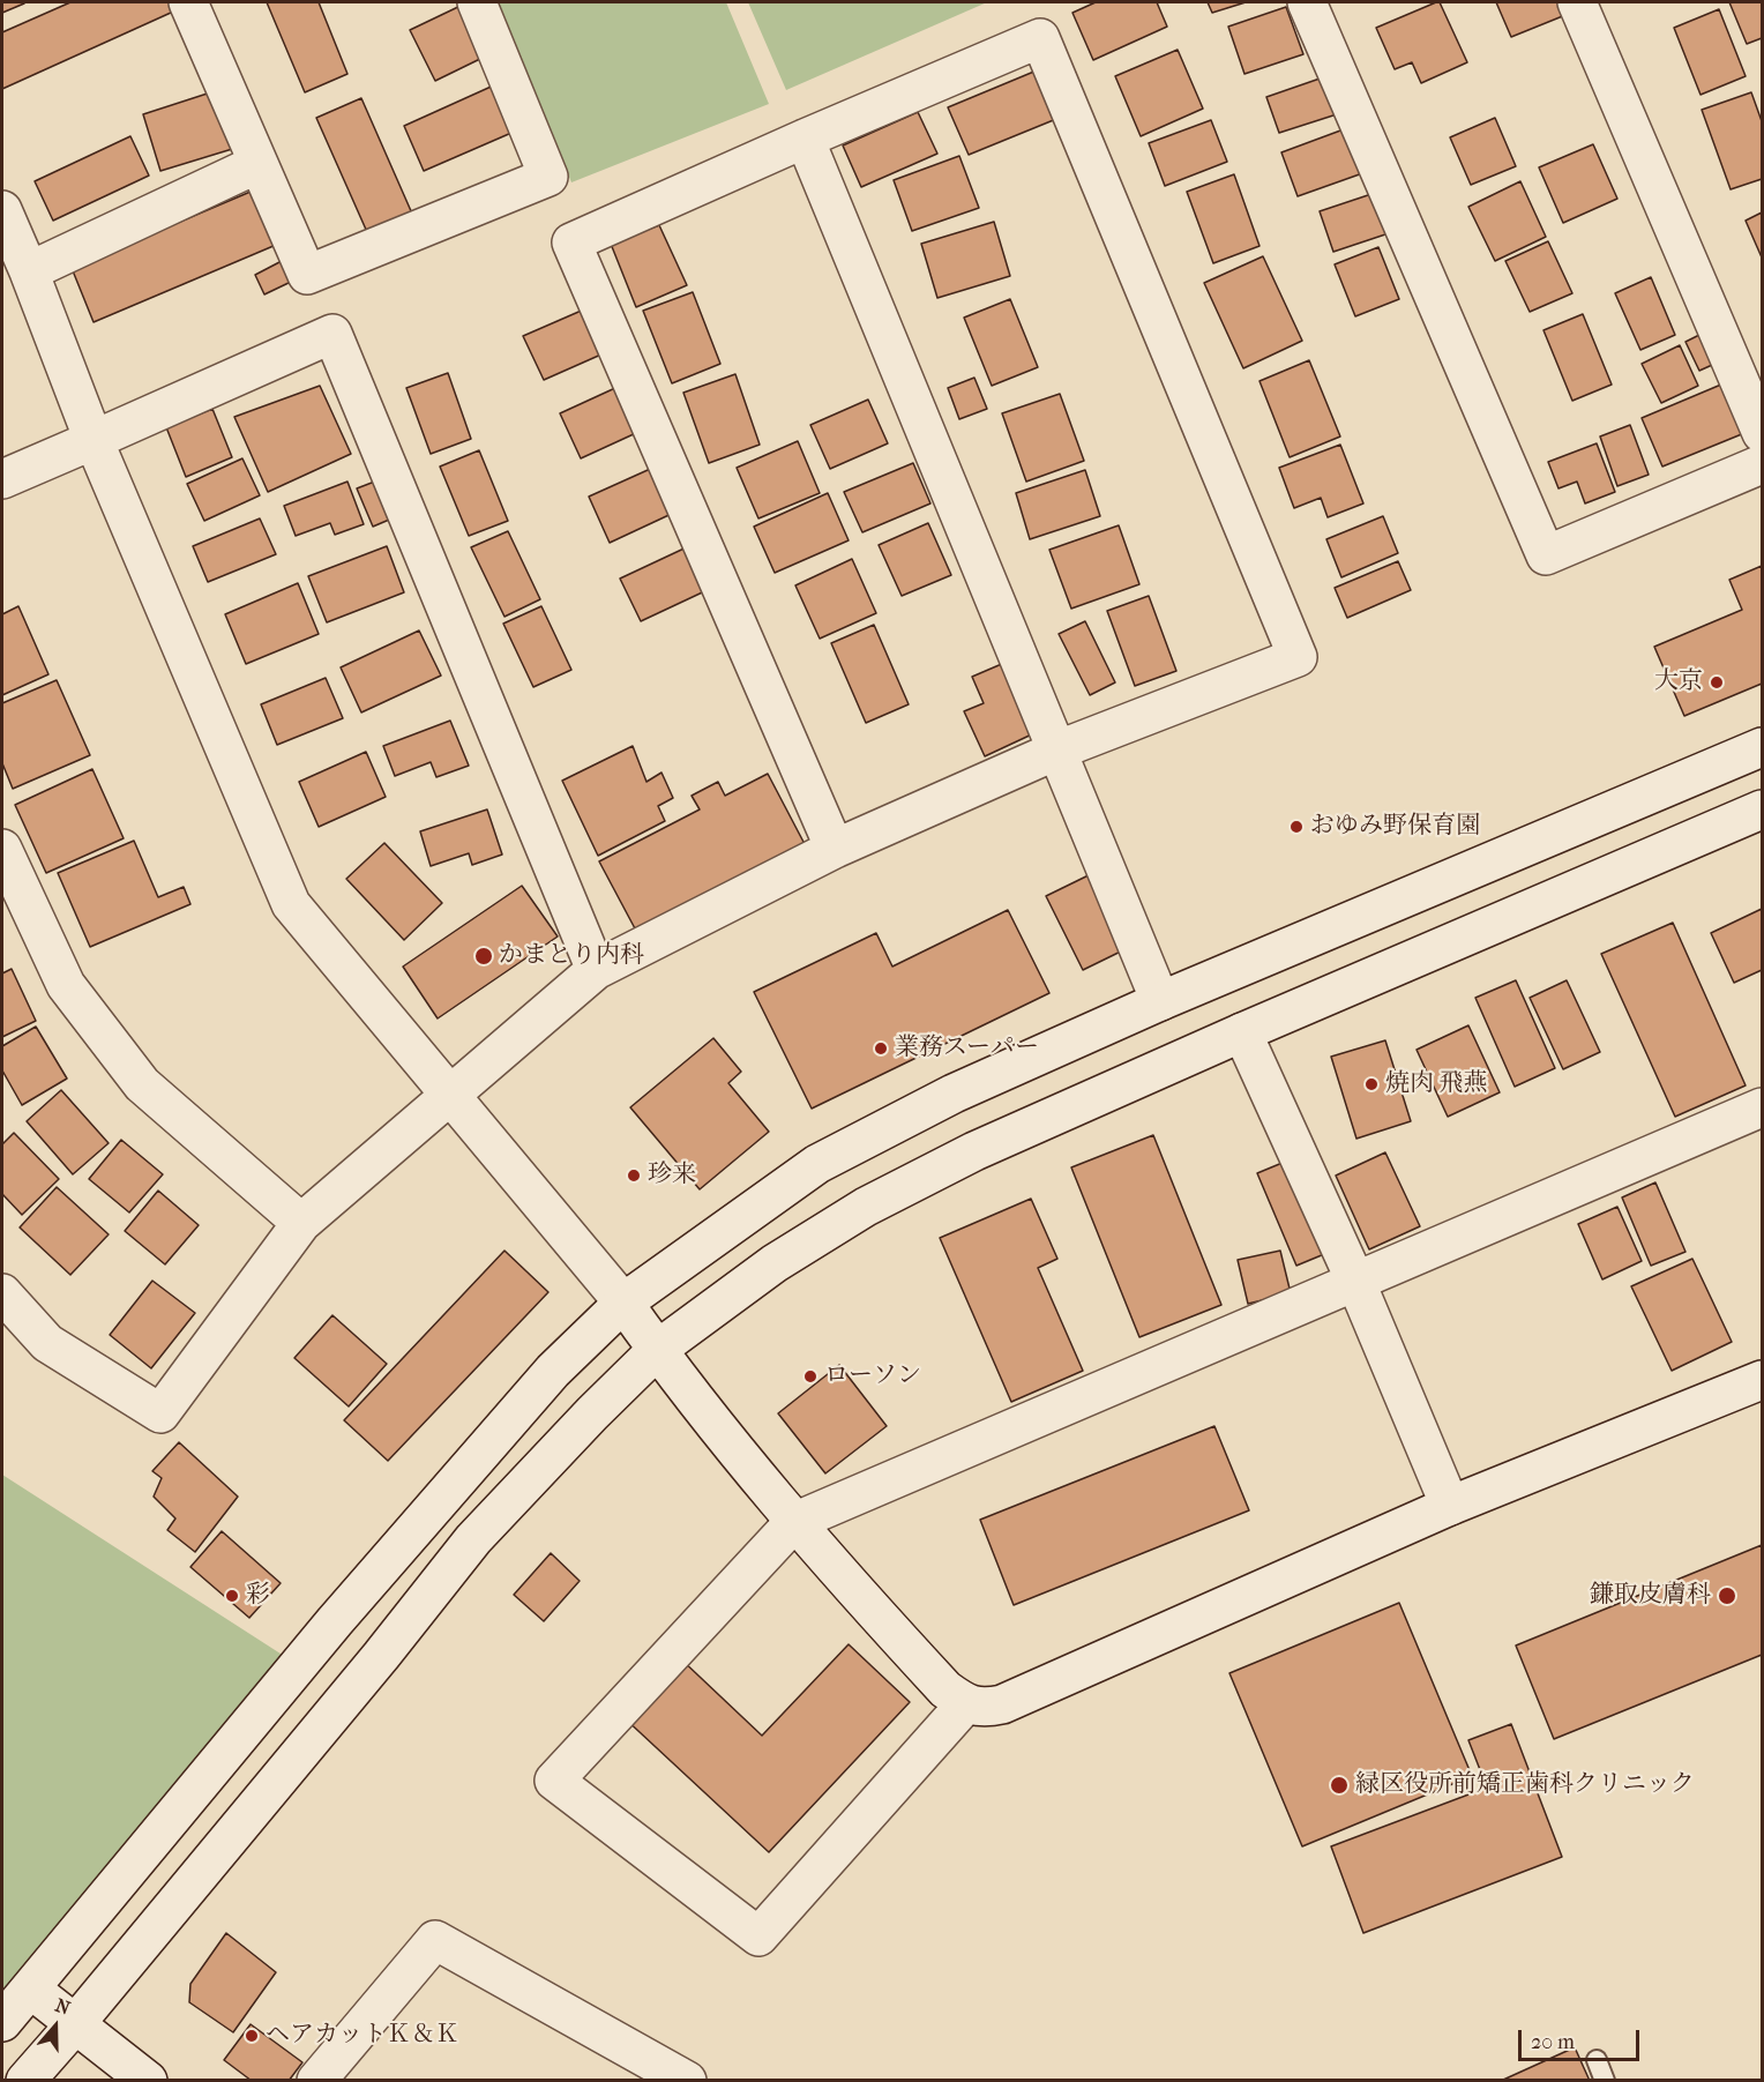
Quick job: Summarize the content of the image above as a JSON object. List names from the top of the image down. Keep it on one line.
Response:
{"places":["大京","おゆみ野保育園","かまとり内科","業務スーパー","焼肉 飛燕","珍来","ローソン","彩","鎌取皮膚科","緑区役所前矯正歯科クリニック","ヘアカットＫ＆Ｋ"],"scale_bar":"20 m","north":"top"}
